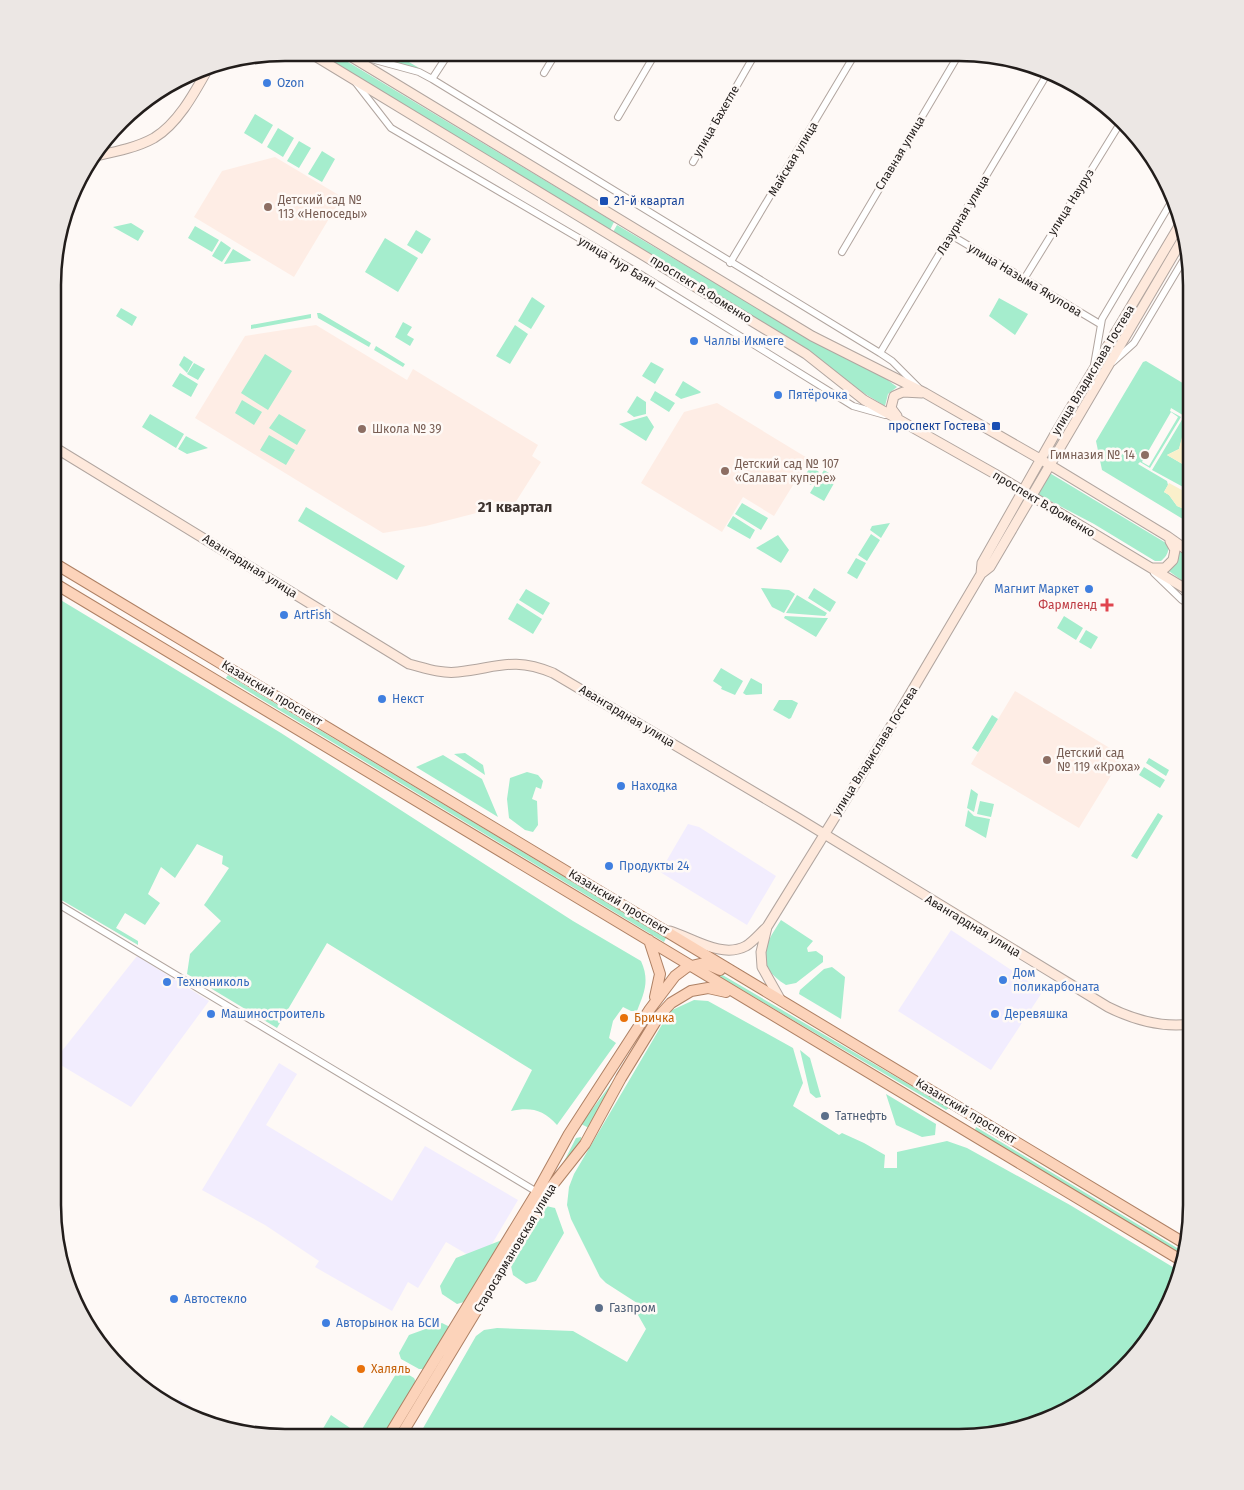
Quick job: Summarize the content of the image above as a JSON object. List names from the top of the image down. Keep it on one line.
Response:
{"streets":{"main road":["проспект В.Фоменко","улица Владислава Гостева","Авангардная улица","Казанский проспект","Старосармановская улица"],"street":["улица Бахетле","Славная улица","Майская улица","улица Науруз","Лазурная улица","улица Нур Баян","улица Назыма Якупова"]},"crossings":[["улица Науруз","улица Назыма Якупова"],["Лазурная улица","улица Назыма Якупова"],["улица Нур Баян","проспект В.Фоменко"],["проспект В.Фоменко","улица Владислава Гостева"],["улица Владислава Гостева","Авангардная улица"],["улица Владислава Гостева","Казанский проспект"],["Казанский проспект","Старосармановская улица"]],"districts":["21 квартал"],"places":{"other":["Ozon","Детский сад № 113 «Непоседы»","Чаллы Икмеге","Пятёрочка","Школа № 39","Гимназия № 14","Детский сад № 107 «Салават купере»","Магнит Маркет","ArtFish","Некст","Детский сад № 119 «Кроха»","Находка","Продукты 24","Дом поликарбоната","Технониколь","Машиностроитель","Деревяшка","Бричка","Татнефть","Автостекло","Газпром","Авторынок на БСИ","Халяль"],"transit":["21-й квартал","проспект Гостева"],"health":["Фармленд"]}}
